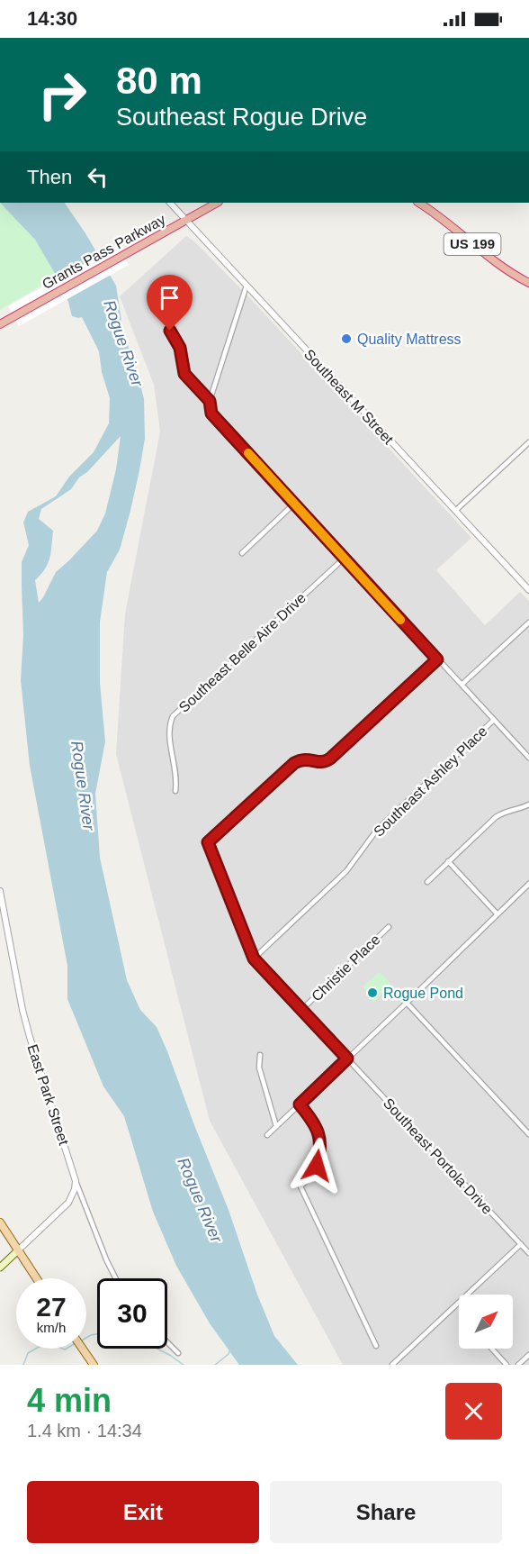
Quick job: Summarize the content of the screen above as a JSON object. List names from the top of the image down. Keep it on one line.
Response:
{"streets":{"highway":["US 199","Grants Pass Parkway"],"street":["Southeast M Street","Southeast Belle Aire Drive","Southeast Ashley Place","Christie Place","East Park Street","Southeast Portola Drive"]},"crossings":[["Grants Pass Parkway","Southeast M Street"],["Southeast Ashley Place","Southeast Portola Drive"],["Christie Place","Southeast Portola Drive"]],"water":["Rogue River"],"places":["Quality Mattress","Rogue Pond"],"north":"top right","page":{"status":"14:30","turn":["80 m","Southeast Rogue Drive"],"then":"Then","speed":"27 km/h","limit":"30","heading":["4 min","1.4 km · 14:34"],"buttons":["Exit","Share"]}}
